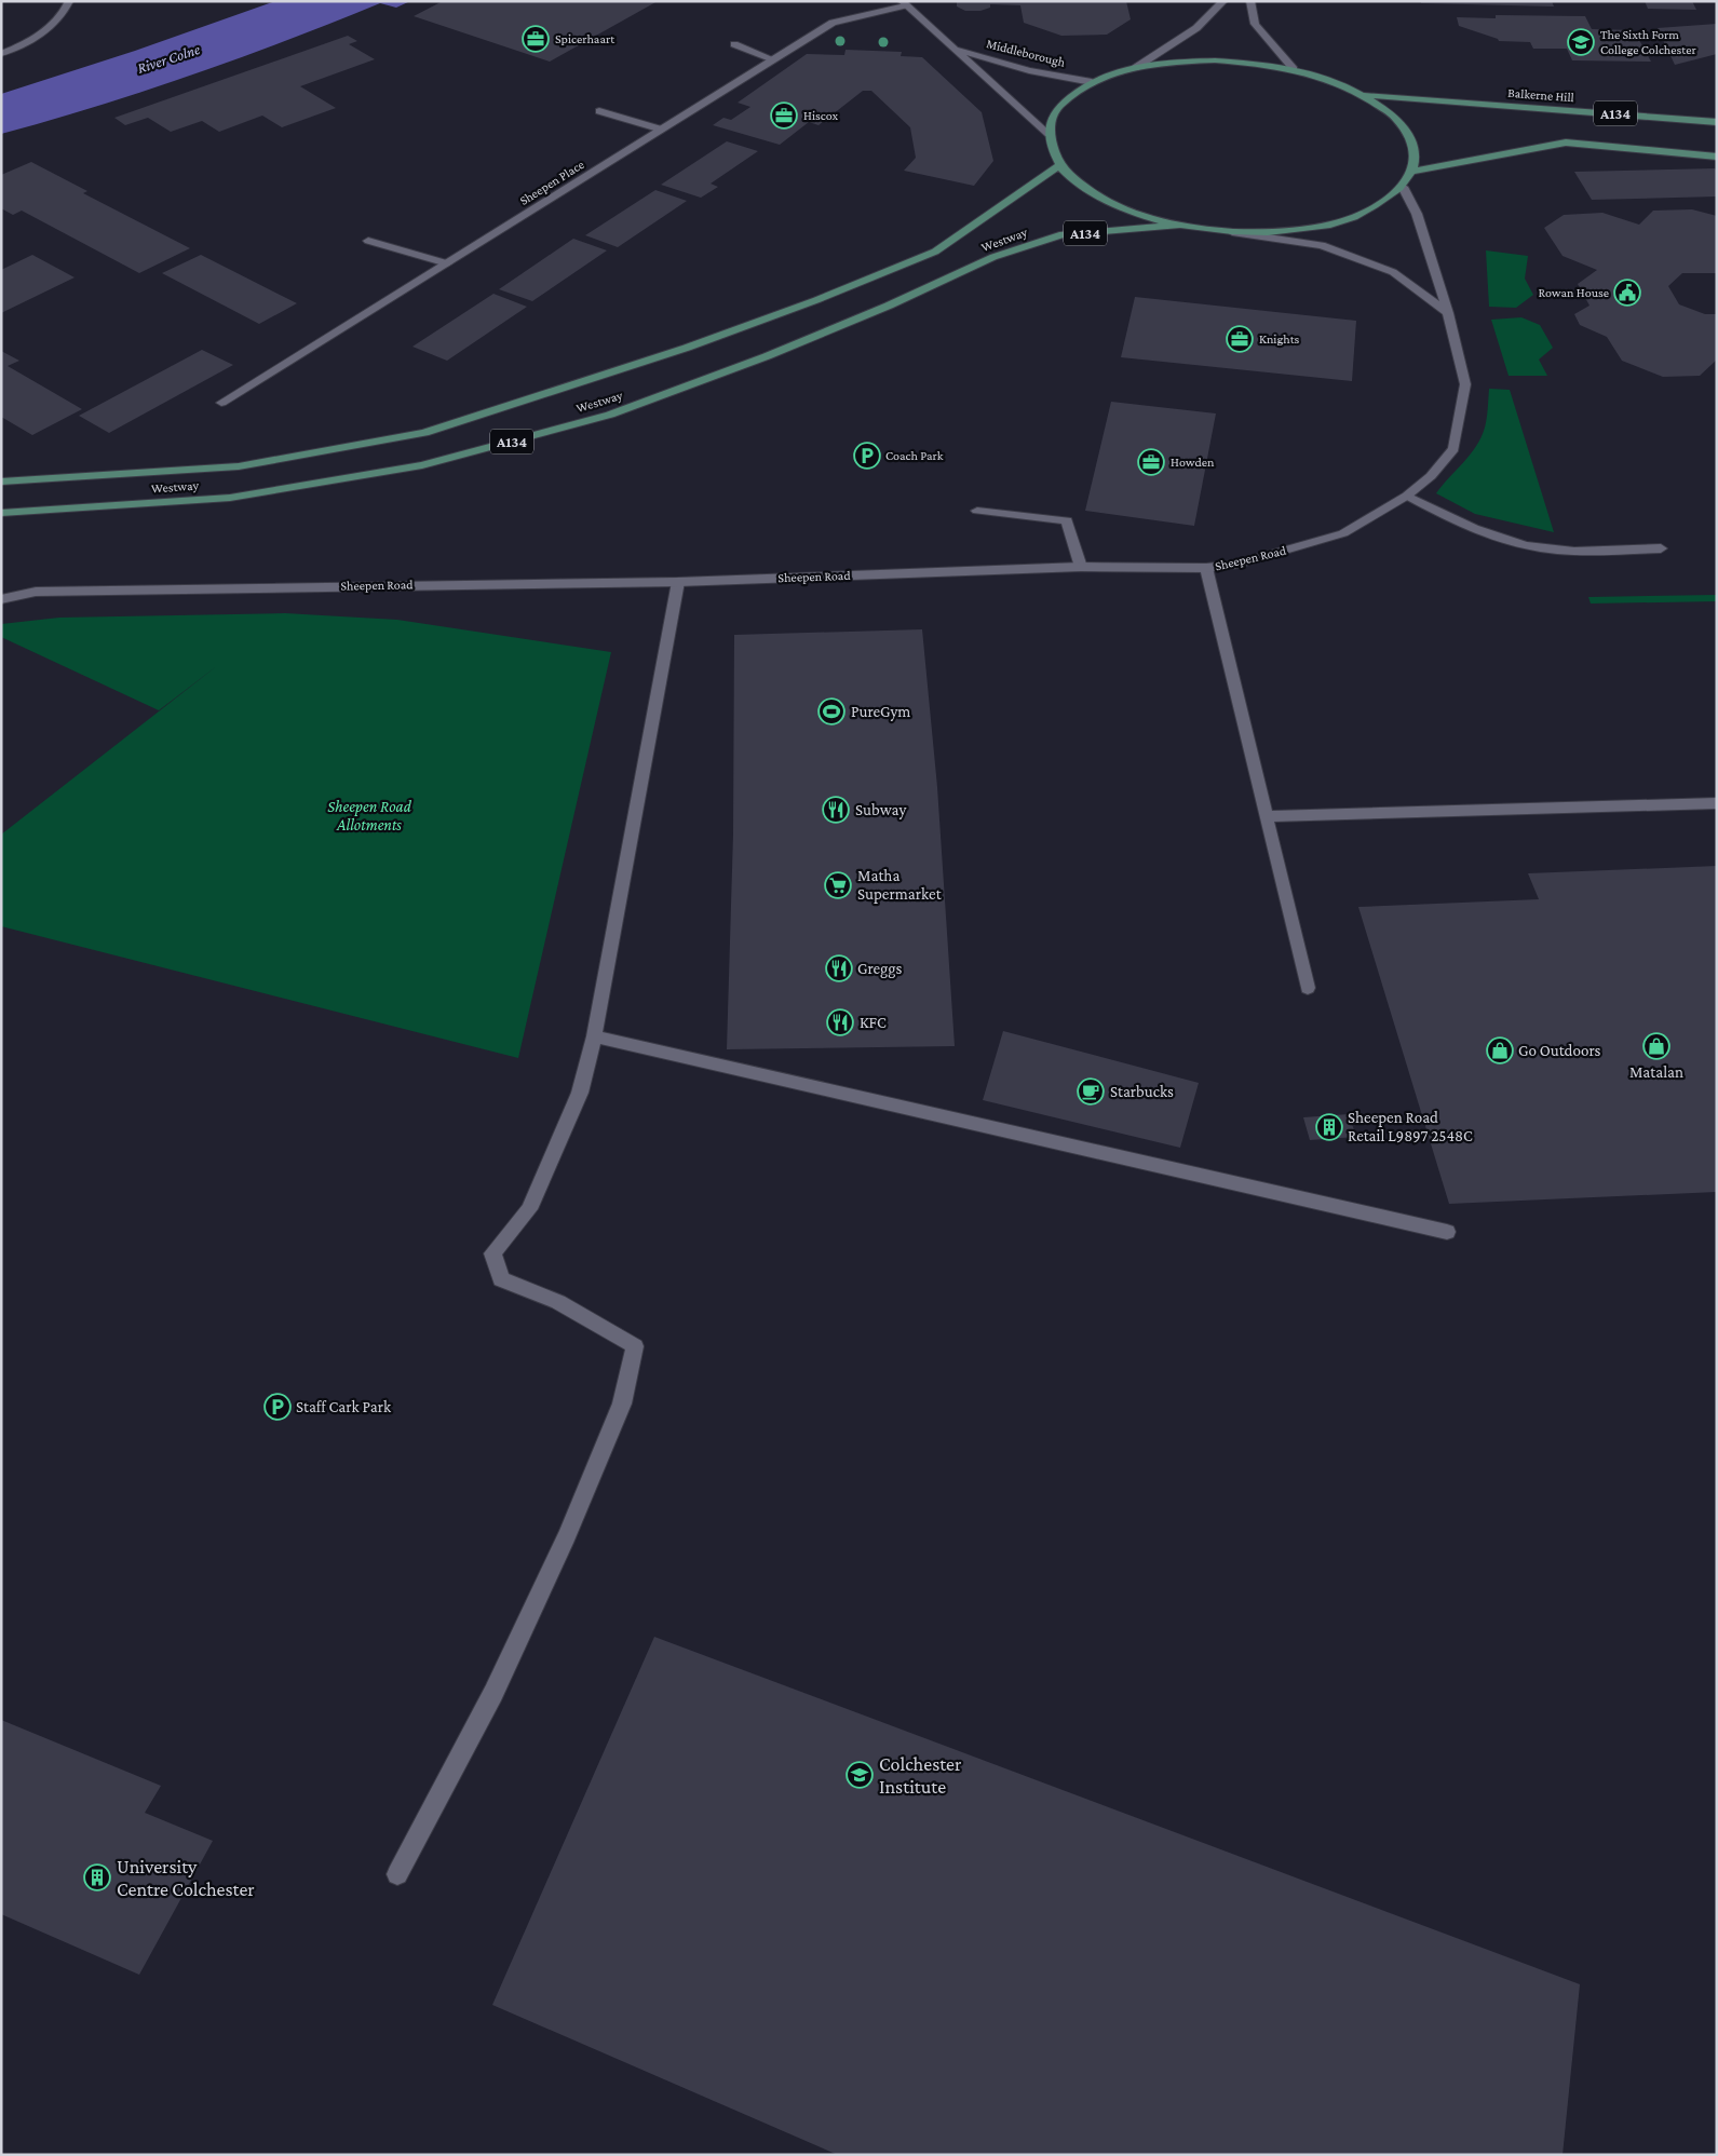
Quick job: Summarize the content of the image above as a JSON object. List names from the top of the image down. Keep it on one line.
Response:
{"streets":{"main road":["Balkerne Hill","A134","Westway"],"street":["Middleborough","Sheepen Place","Sheepen Road"]},"crossings":[["Middleborough","A134"],["Middleborough","Sheepen Place"],["Balkerne Hill","A134"],["A134","Westway"],["A134","Sheepen Road"]],"water":["River Colne"],"parks":["Sheepen Road Allotments"],"places":{"office":["Spicerhaart","Hiscox","Knights","Howden"],"school or university":["The Sixth Form College Colchester","Colchester Institute"],"public building":["Rowan House"],"parking":["Coach Park","Staff Cark Park"],"sports":["PureGym"],"restaurant":["Subway","Greggs","KFC"],"supermarket":["Matha Supermarket"],"shop":["Matalan","Go Outdoors"],"cafe":["Starbucks"],"building":["Sheepen Road Retail L9897 2548C","University Centre Colchester"]}}
